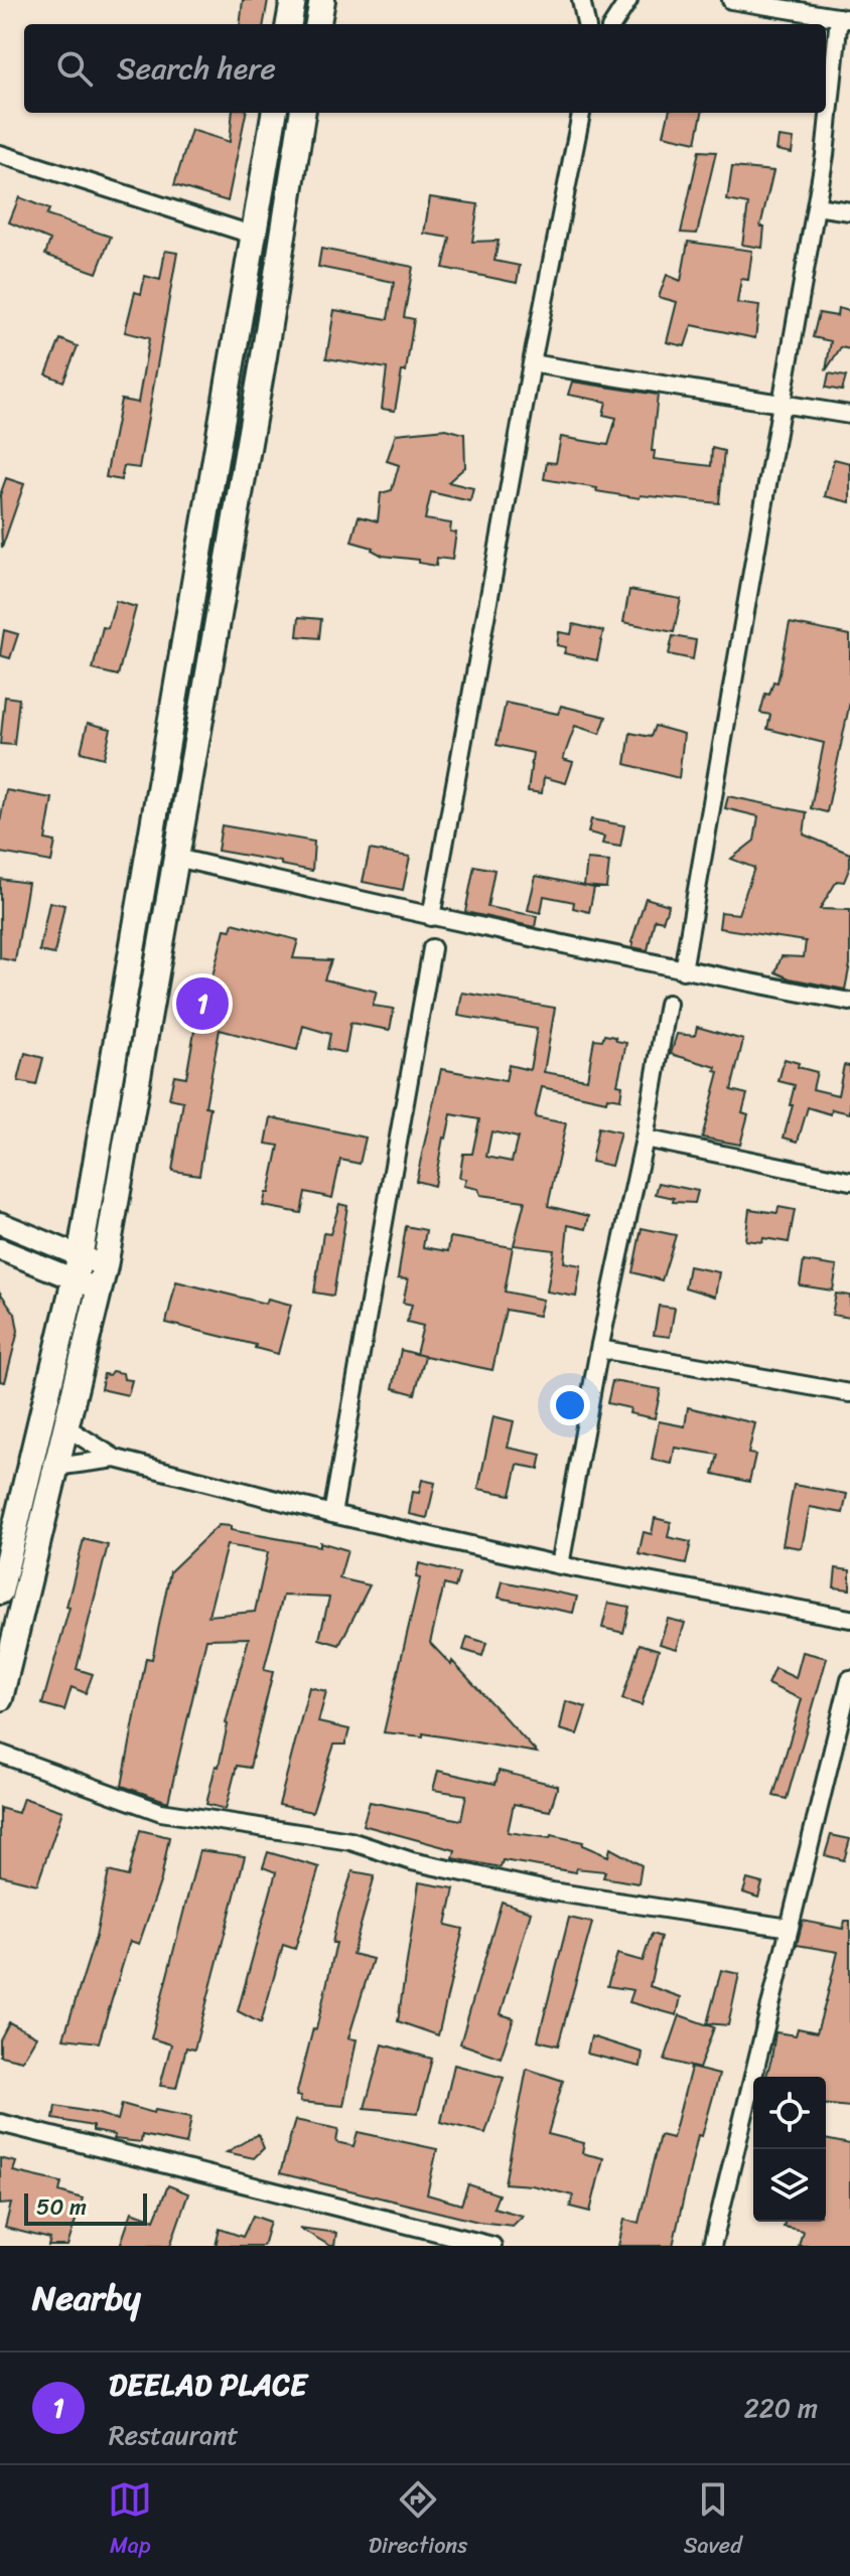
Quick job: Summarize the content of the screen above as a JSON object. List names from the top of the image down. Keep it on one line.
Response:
{"scale_bar":"50 m","page":{"search":"Search here","pins":"1","scale":"50 m","heading":"Nearby","list":[{"mark":"1","name":"DEELAD PLACE","note":"Restaurant","value":"220 m"}],"nav":["Map","Directions","Saved"]}}
